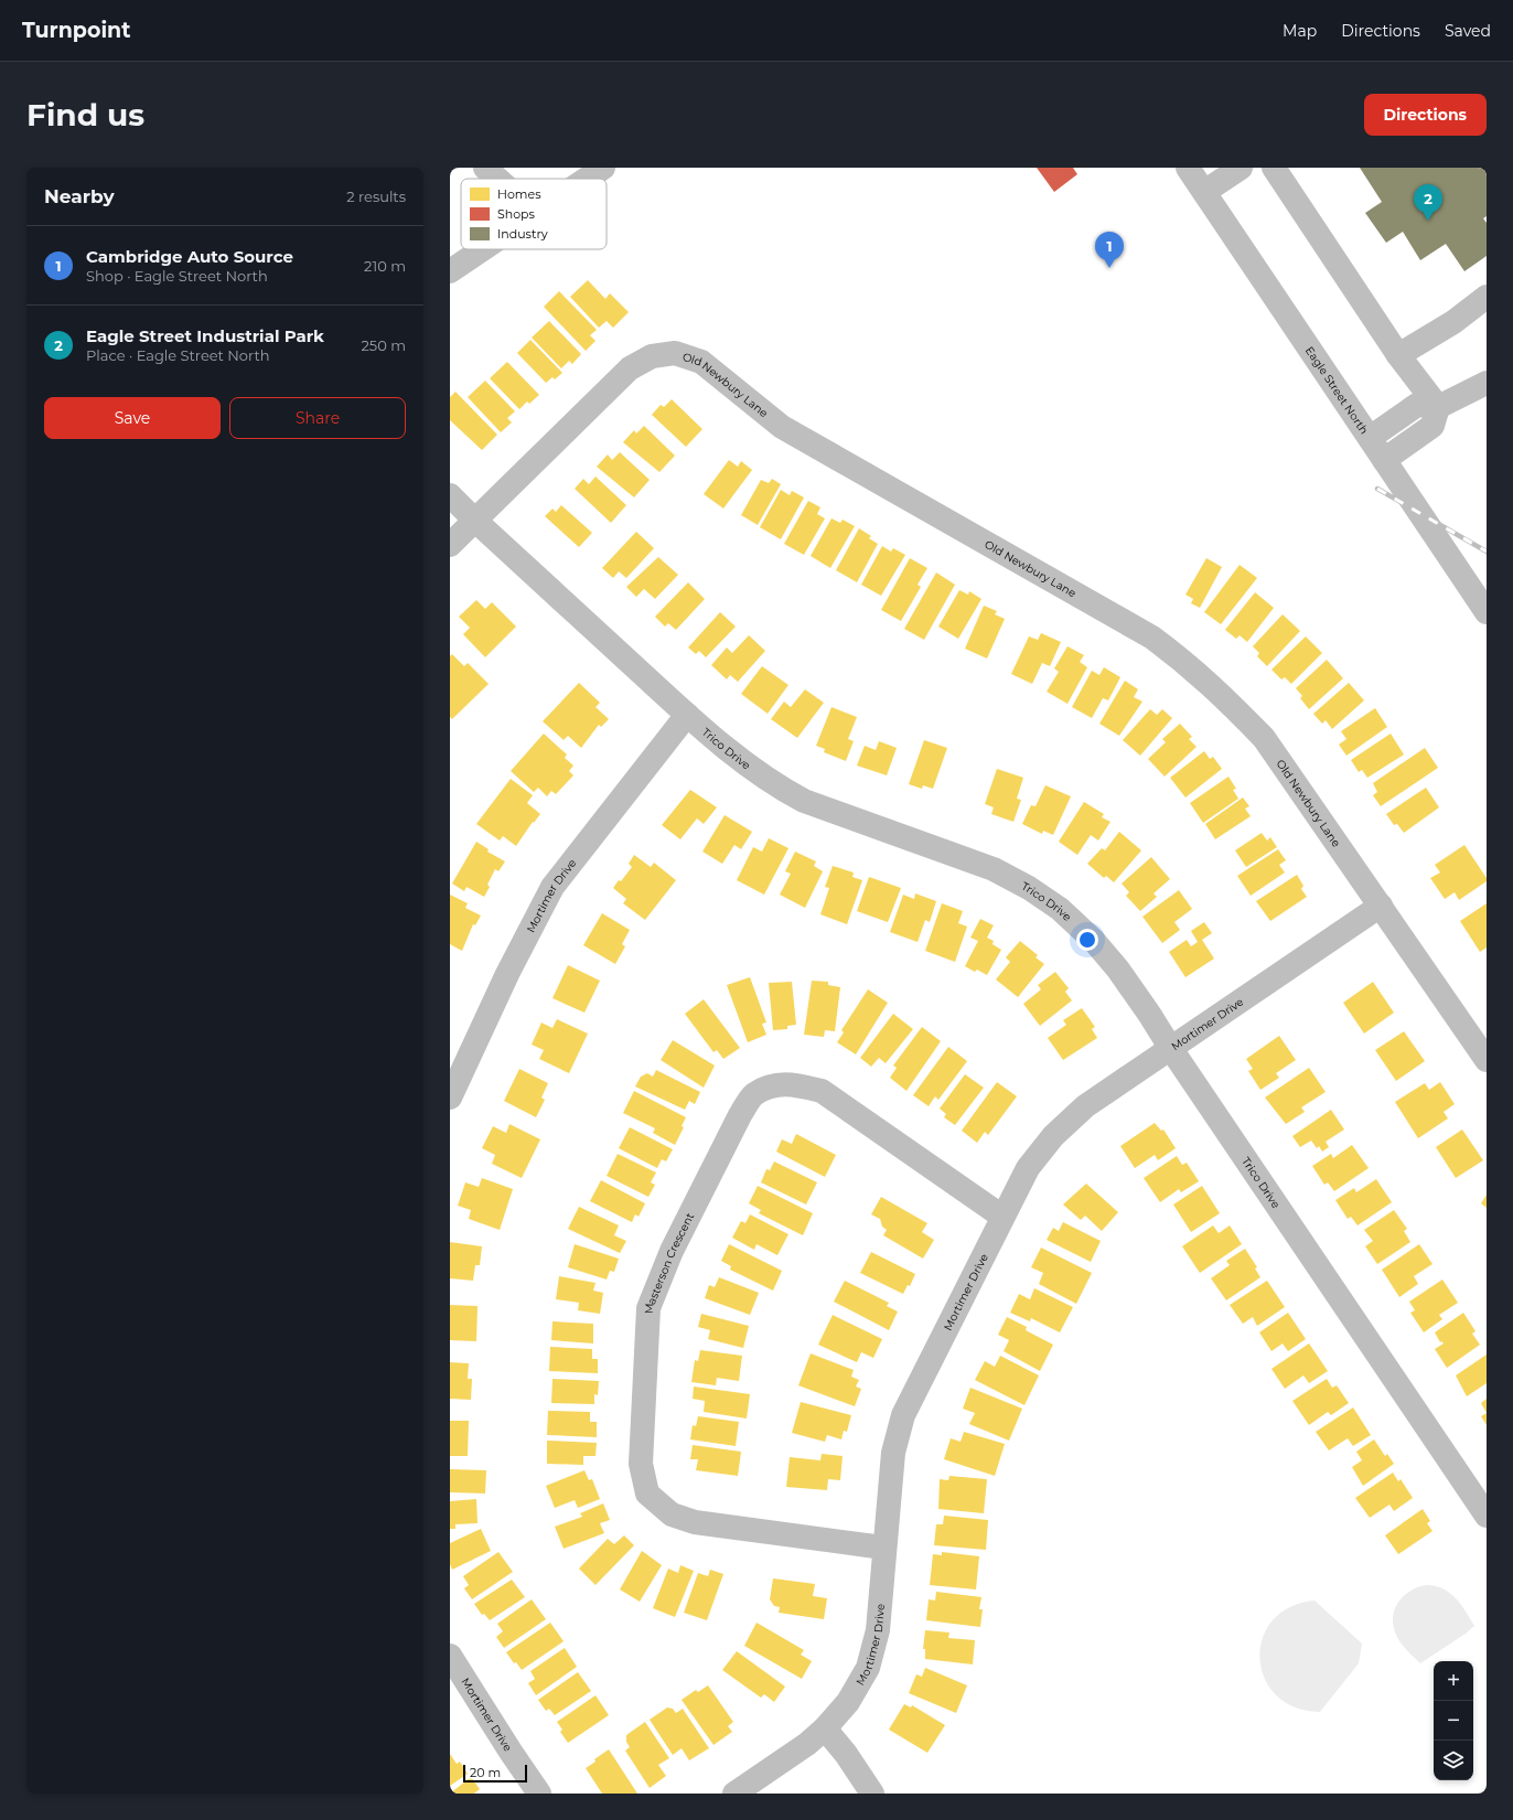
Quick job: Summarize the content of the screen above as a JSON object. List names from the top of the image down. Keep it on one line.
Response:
{"streets":{"street":["Old Newbury Lane","Eagle Street North","Trico Drive","Mortimer Drive","Masterson Crescent"]},"crossings":[["Old Newbury Lane","Trico Drive"],["Old Newbury Lane","Mortimer Drive"],["Trico Drive","Mortimer Drive"],["Mortimer Drive","Masterson Crescent"]],"legend":["Homes","Shops","Industry"],"scale_bar":"20 m","page":{"header":"Turnpoint","nav":["Map","Directions","Saved"],"buttons":["Directions",["Save","Share"]],"title":"Find us","heading":["Nearby","2 results"],"pins":["2","1"],"list":[{"mark":"1","name":"Cambridge Auto Source","note":"Shop · Eagle Street North","value":"210 m"},{"mark":"2","name":"Eagle Street Industrial Park","note":"Place · Eagle Street North","value":"250 m"}],"map_buttons":["+","−"],"scale":"20 m"}}
